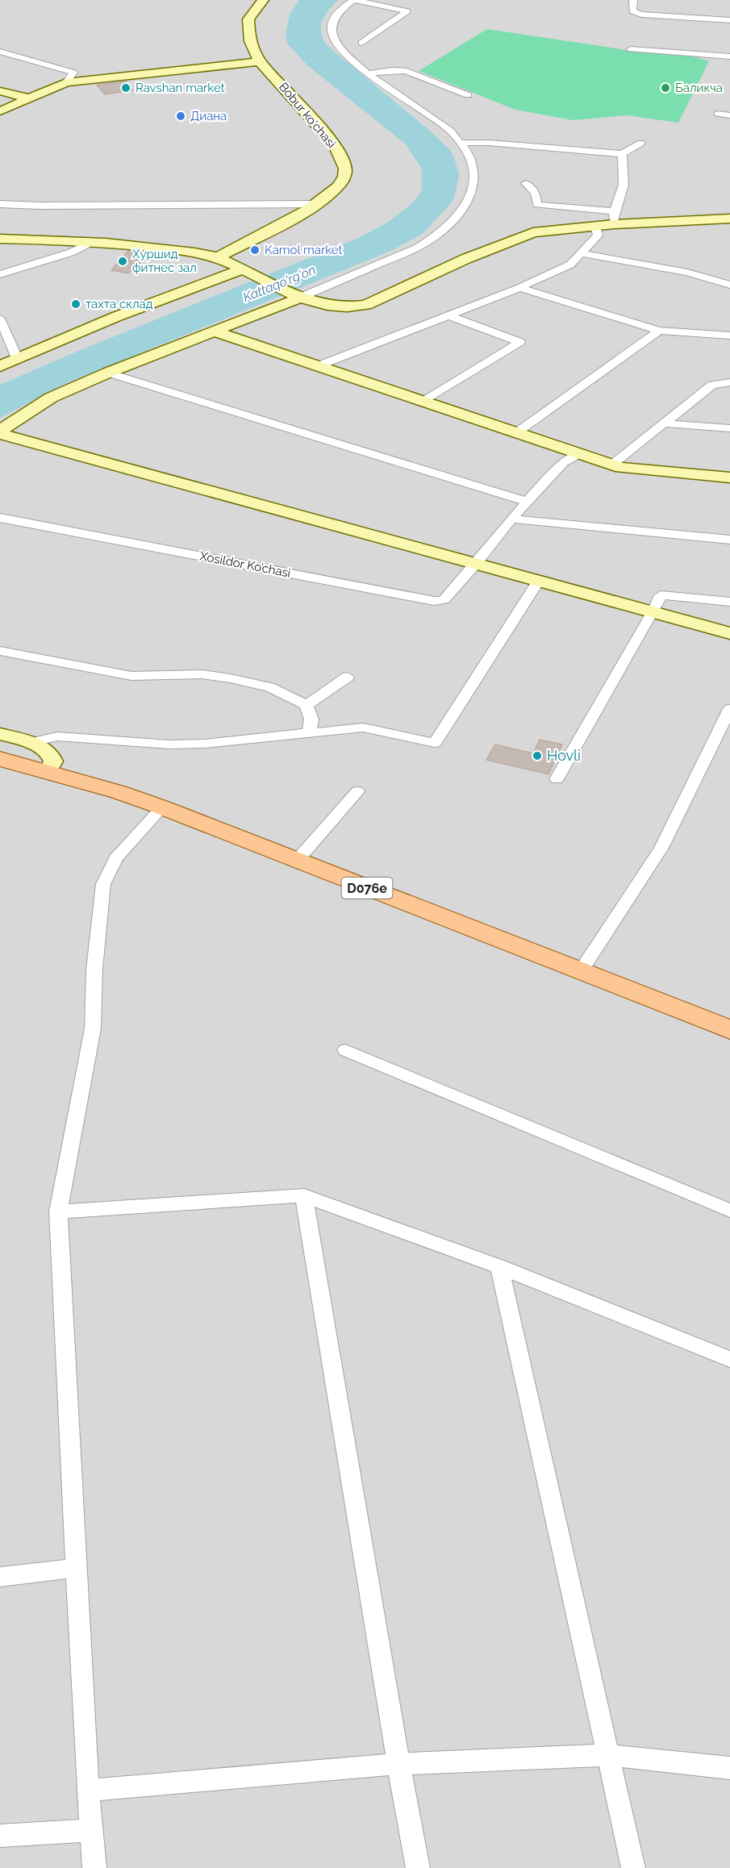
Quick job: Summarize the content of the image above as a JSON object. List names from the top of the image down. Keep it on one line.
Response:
{"streets":{"main road":["D076e"],"street":["Bobur ko'chasi","Xosildor Ko’chasi"]},"water":["Kattaqo'rg'on"],"places":["Ravshan market","Баликча","Диана","Kamol market","Хуршид фитнес зал","тахта склад","Hovli"]}
